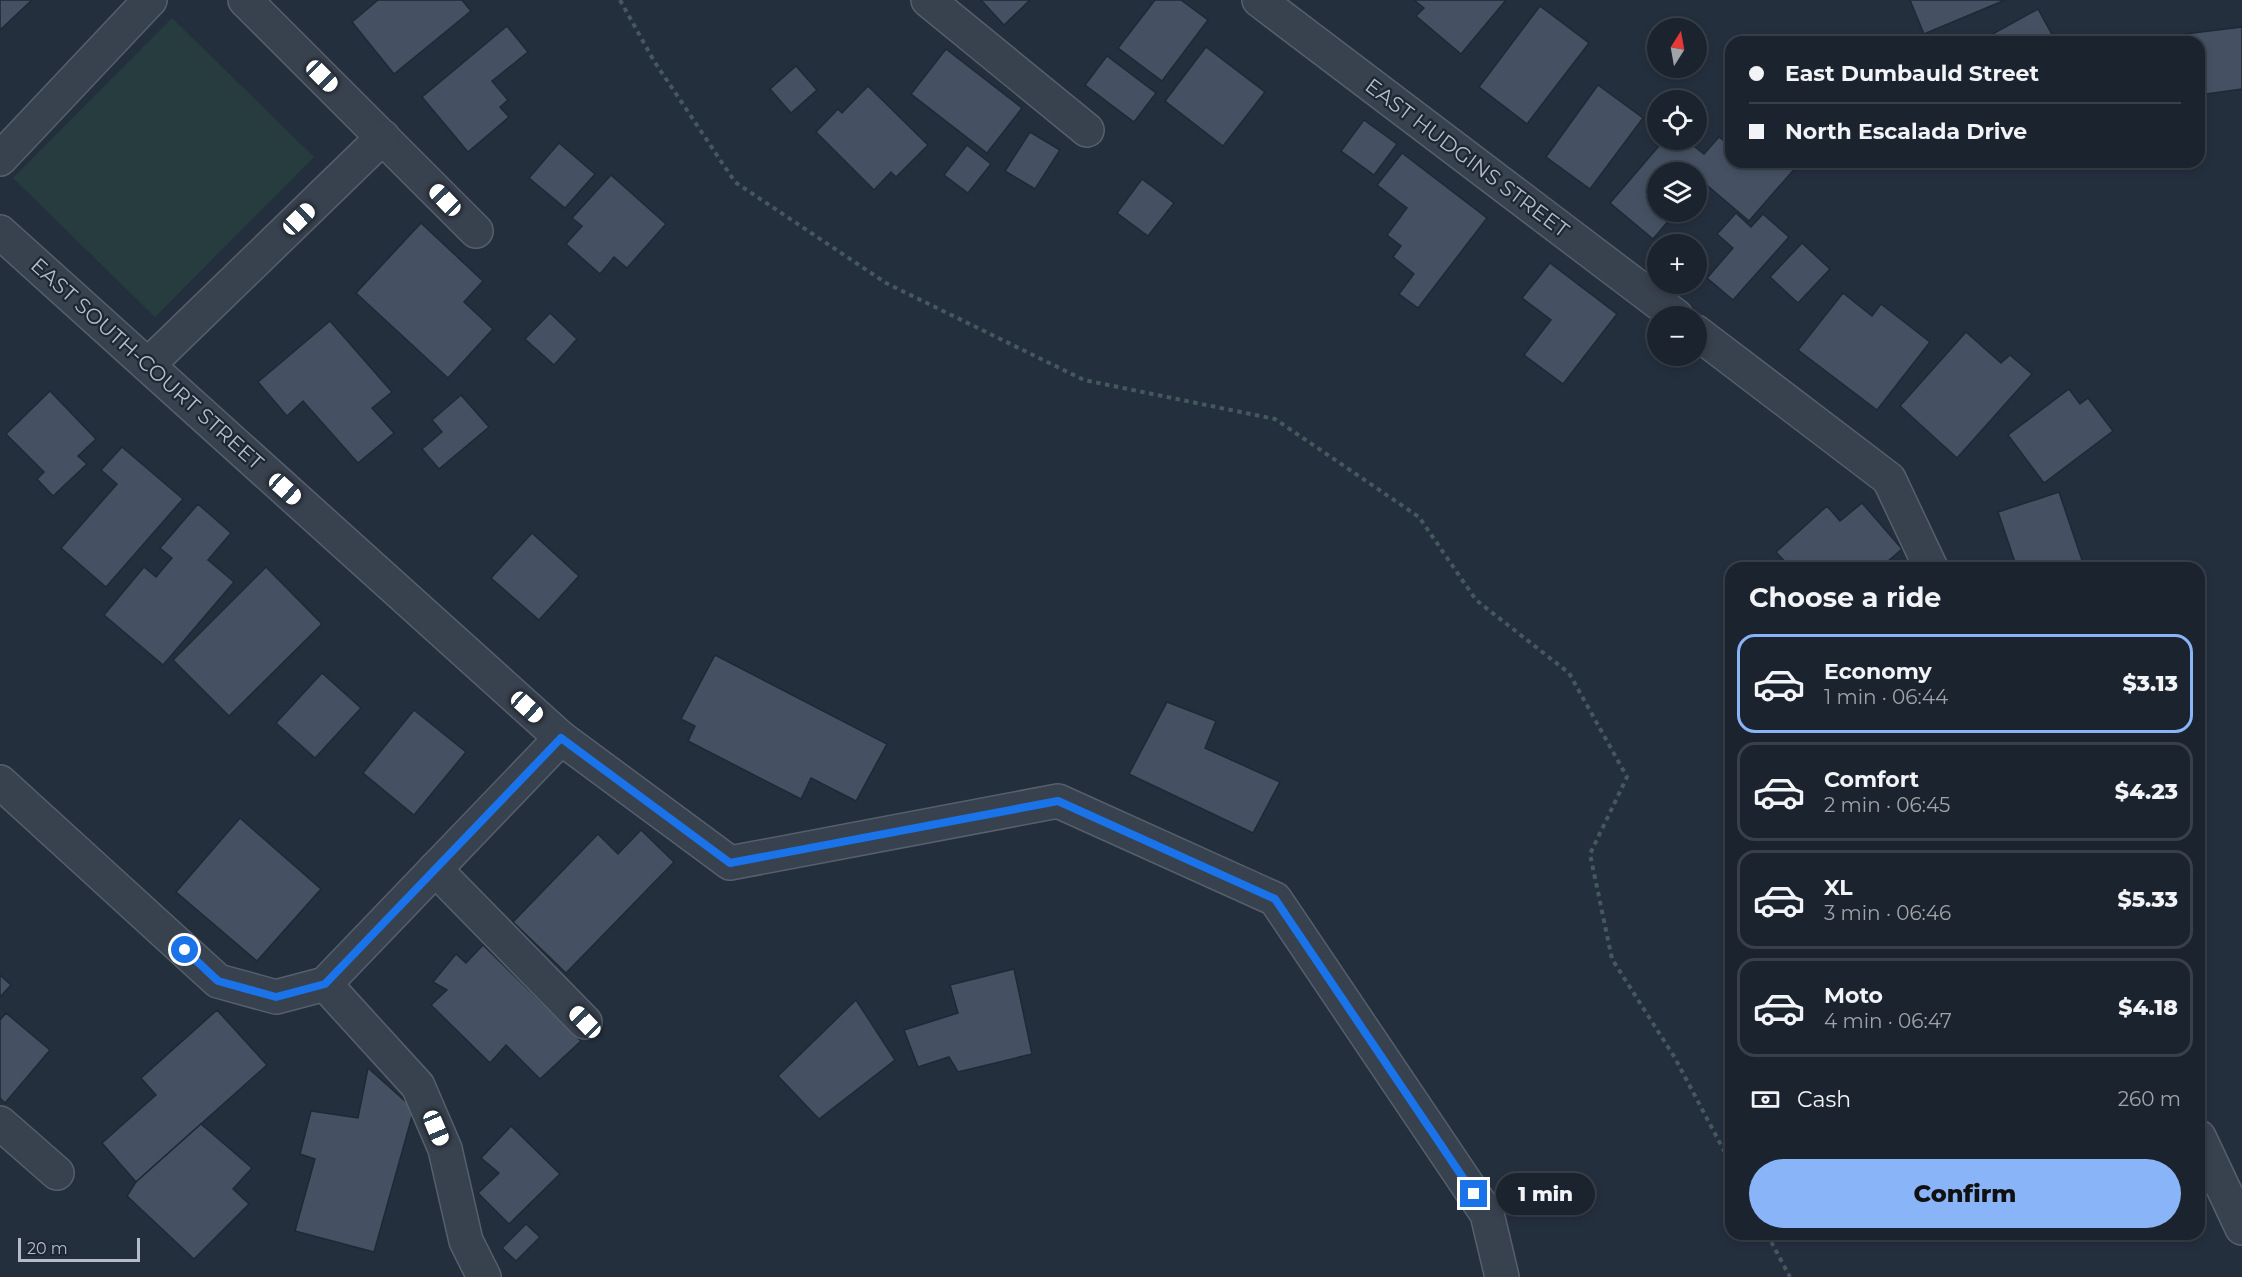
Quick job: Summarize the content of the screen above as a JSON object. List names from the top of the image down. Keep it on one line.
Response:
{"streets":{"street":["EAST HUDGINS STREET","EAST SOUTH-COURT STREET"]},"scale_bar":"20 m","north":"top","page":{"map_buttons":["+","−"],"banner":["East Dumbauld Street","North Escalada Drive"],"heading":"Choose a ride","list":[{"name":"Economy","note":"1 min · 06:44","value":"$3.13"},{"name":"Comfort","note":"2 min · 06:45","value":"$4.23"},{"name":"XL","note":"3 min · 06:46","value":"$5.33"},{"name":"Moto","note":"4 min · 06:47","value":"$4.18"}],"pay":["Cash","260 m"],"buttons":"Confirm","bubble":"1 min","scale":"20 m"}}
